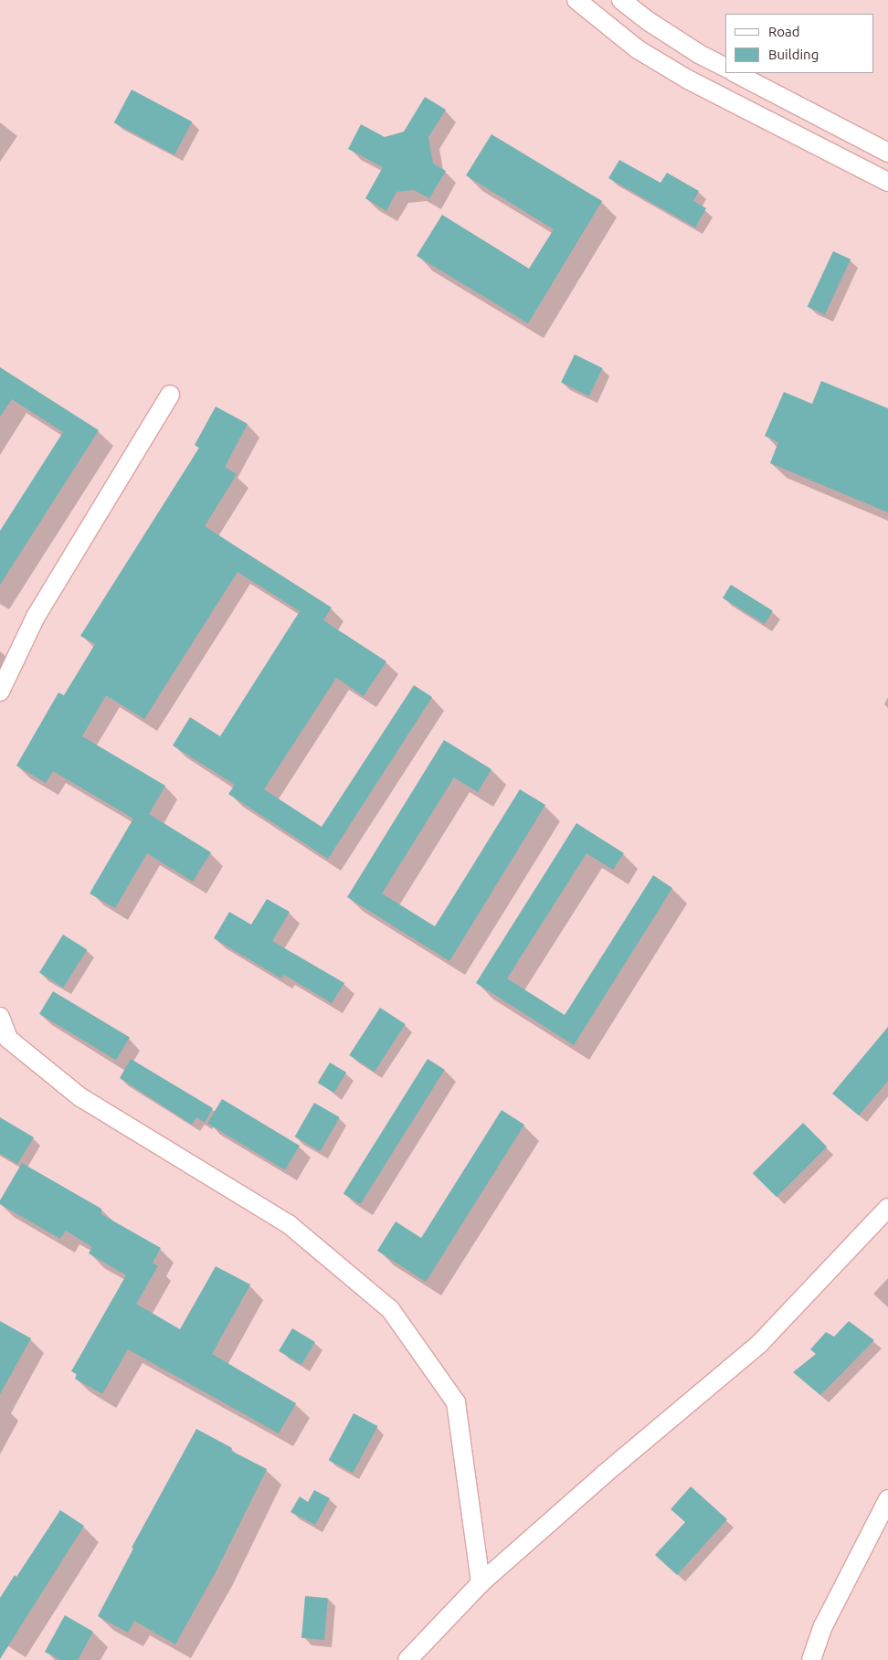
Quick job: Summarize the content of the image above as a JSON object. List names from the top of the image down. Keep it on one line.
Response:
{"legend":["Road","Building"]}
